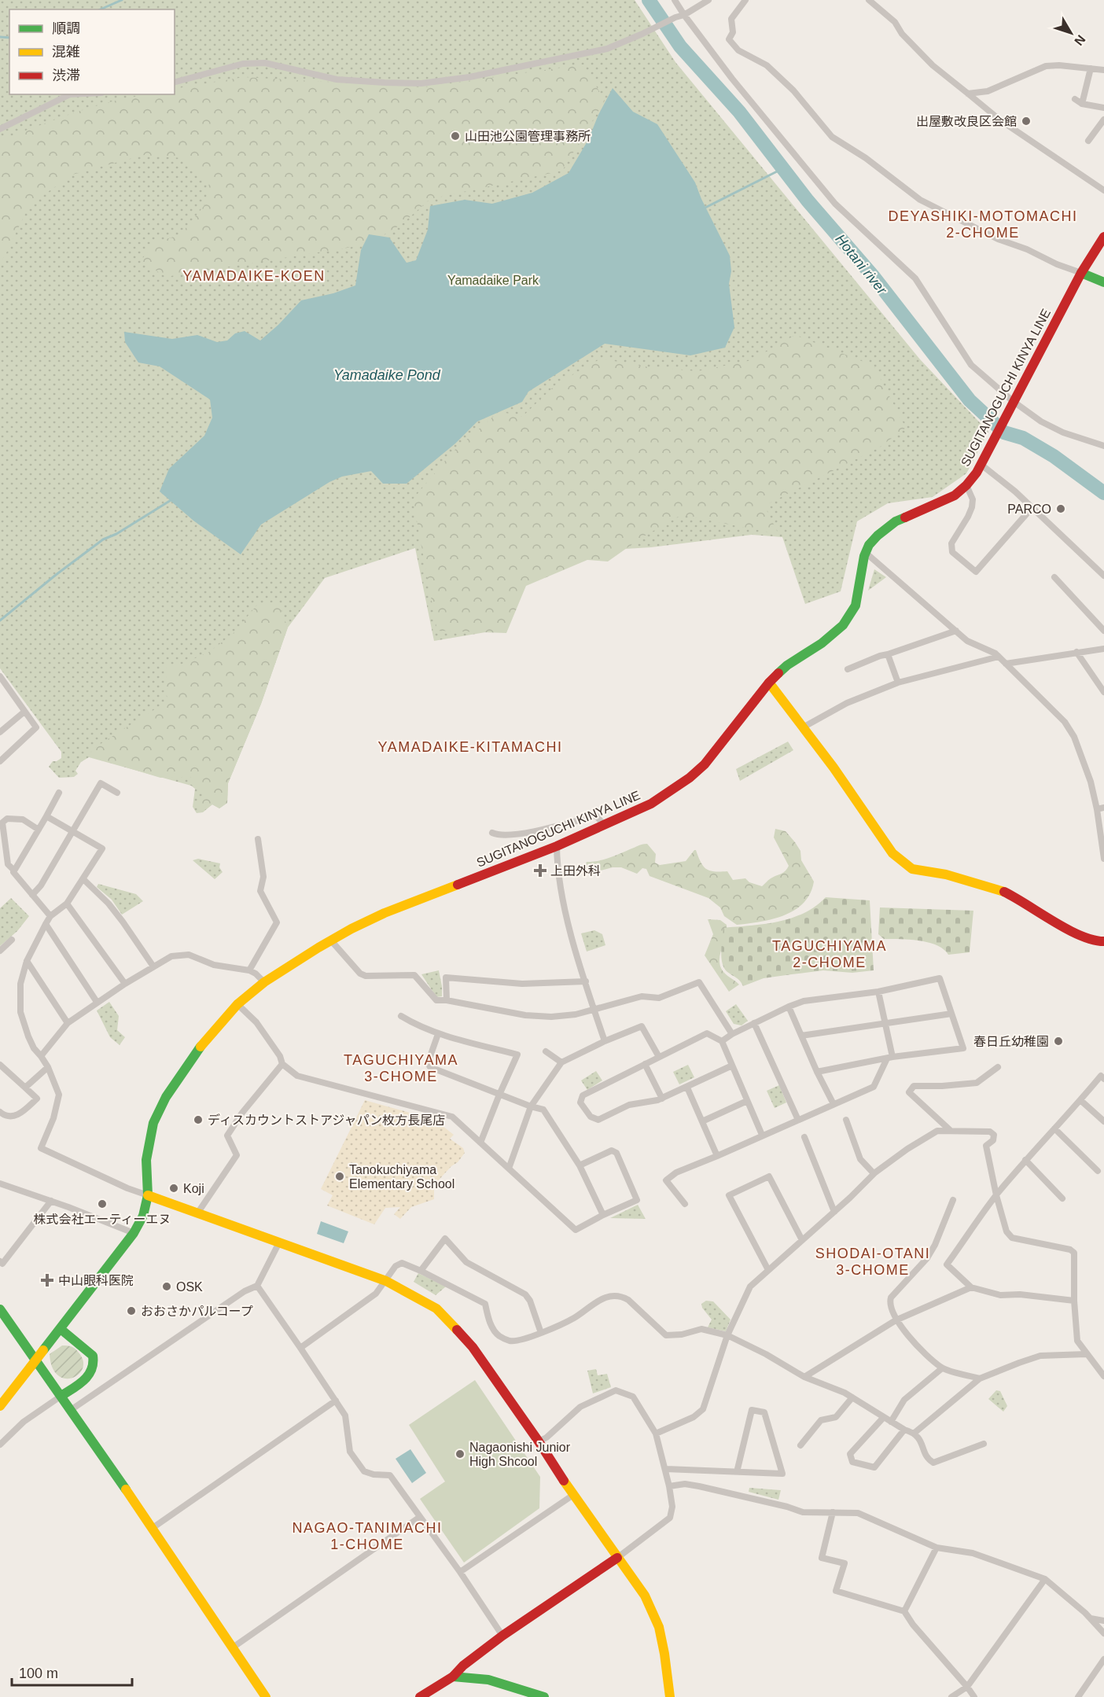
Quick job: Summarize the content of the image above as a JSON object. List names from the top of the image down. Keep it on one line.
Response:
{"streets":{"street":["SUGITANOGUCHI KINYA LINE"]},"districts":["DEYASHIKI-MOTOMACHI 2-CHOME","YAMADAIKE-KOEN","YAMADAIKE-KITAMACHI","TAGUCHIYAMA 2-CHOME","TAGUCHIYAMA 3-CHOME","SHODAI-OTANI 3-CHOME","NAGAO-TANIMACHI 1-CHOME"],"water":["Hotani river","Yamadaike Pond"],"parks":["Yamadaike Park"],"places":{"other":["出屋敷改良区会館","山田池公園管理事務所","PARCO","春日丘幼稚園","ディスカウントストアジャパン枚方長尾店","Tanokuchiyama Elementary School","Koji","株式会社エーティーエヌ","OSK","おおさかパルコープ","Nagaonishi Junior High Shcool"],"health":["上田外科","中山眼科医院"]},"legend":["順調","混雑","渋滞"],"scale_bar":"100 m","north":"bottom right"}
